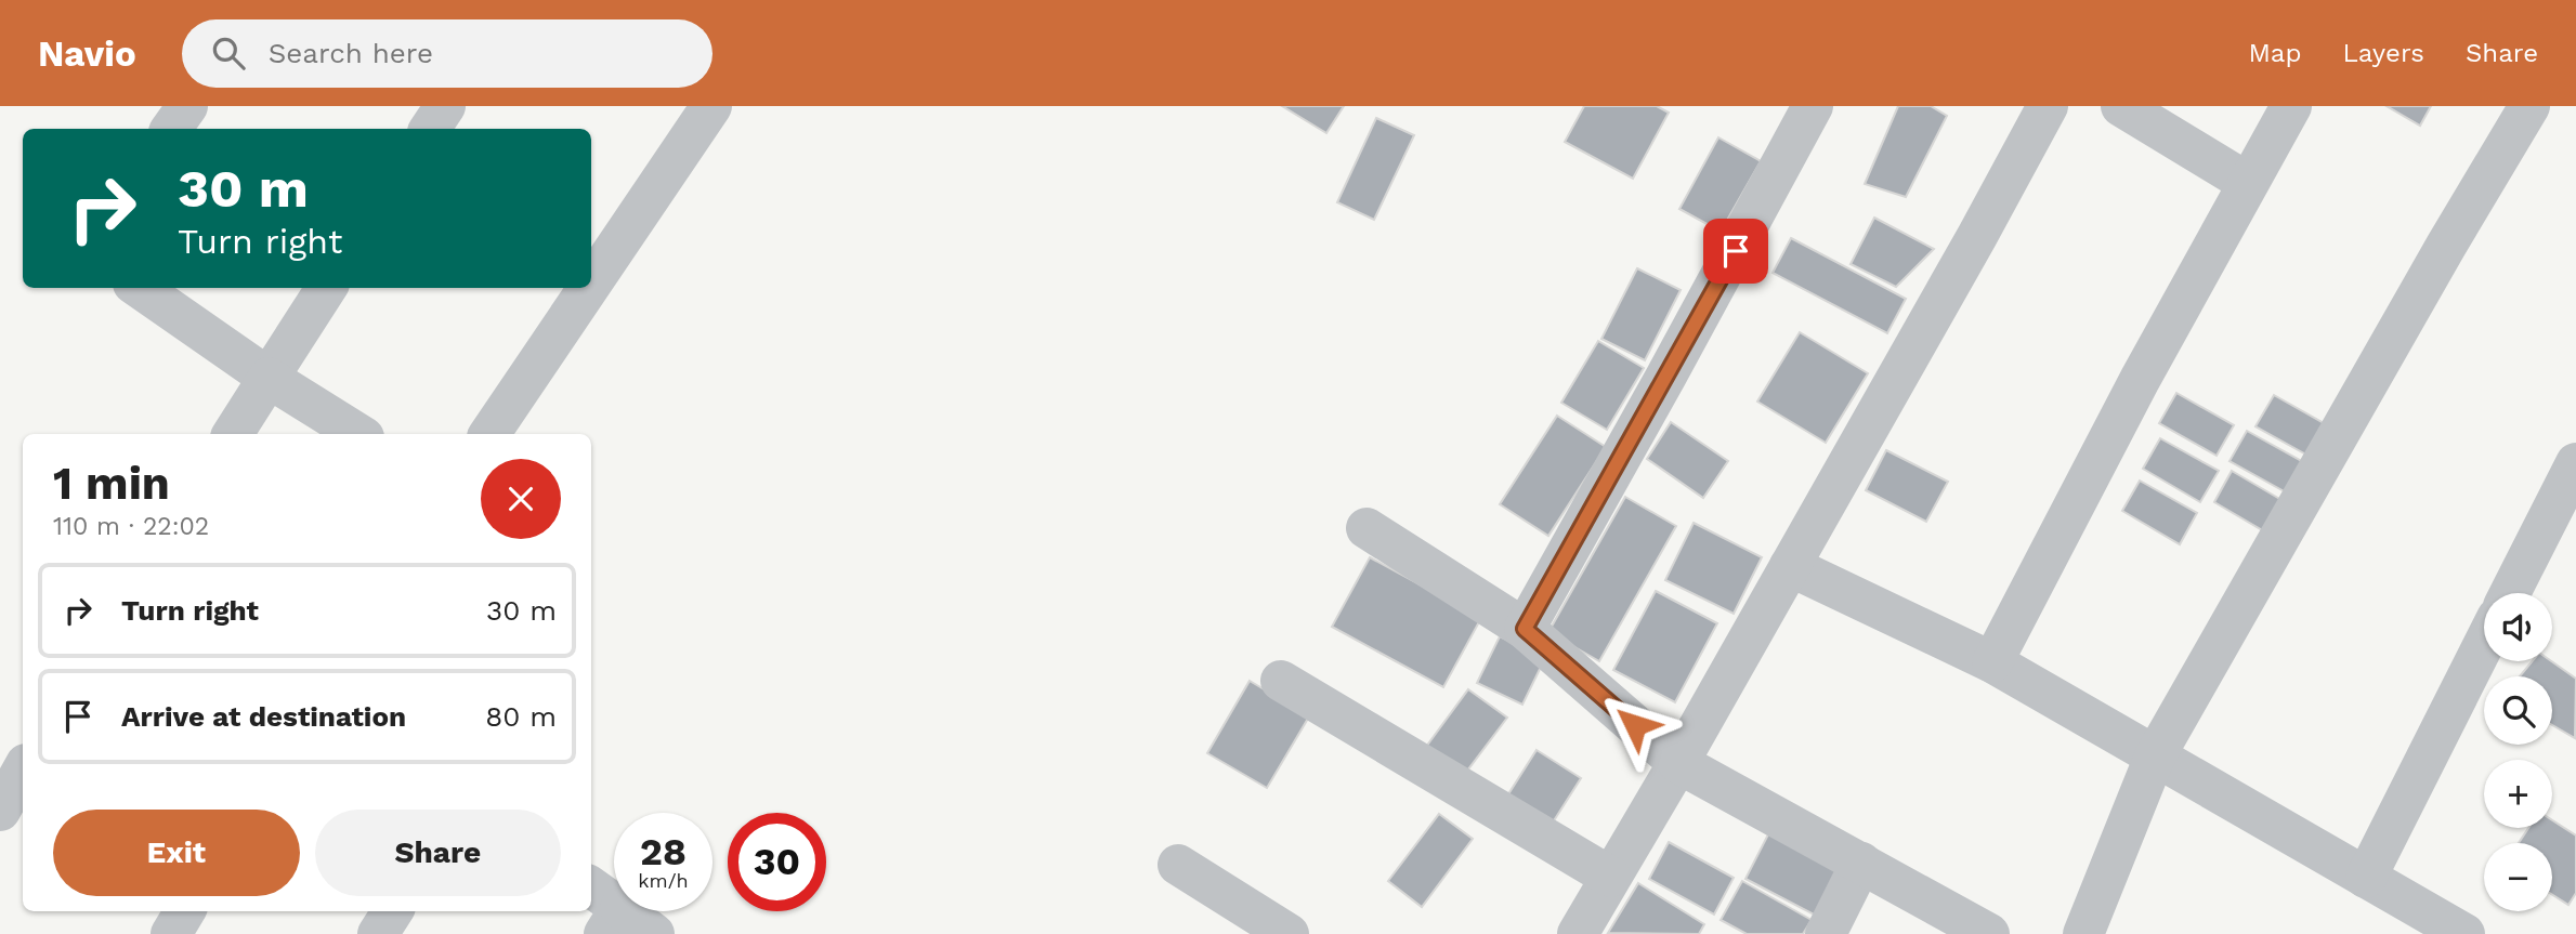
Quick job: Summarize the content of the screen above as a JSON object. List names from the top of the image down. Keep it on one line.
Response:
{"page":{"header":"Navio","search":"Search here","nav":["Map","Layers","Share"],"turn":["30 m","Turn right"],"heading":["1 min","110 m · 22:02"],"list":[{"name":"Turn right","value":"30 m"},{"name":"Arrive at destination","value":"80 m"}],"map_buttons":["+","−"],"buttons":["Exit","Share"],"speed":"28 km/h","limit":"30"}}
